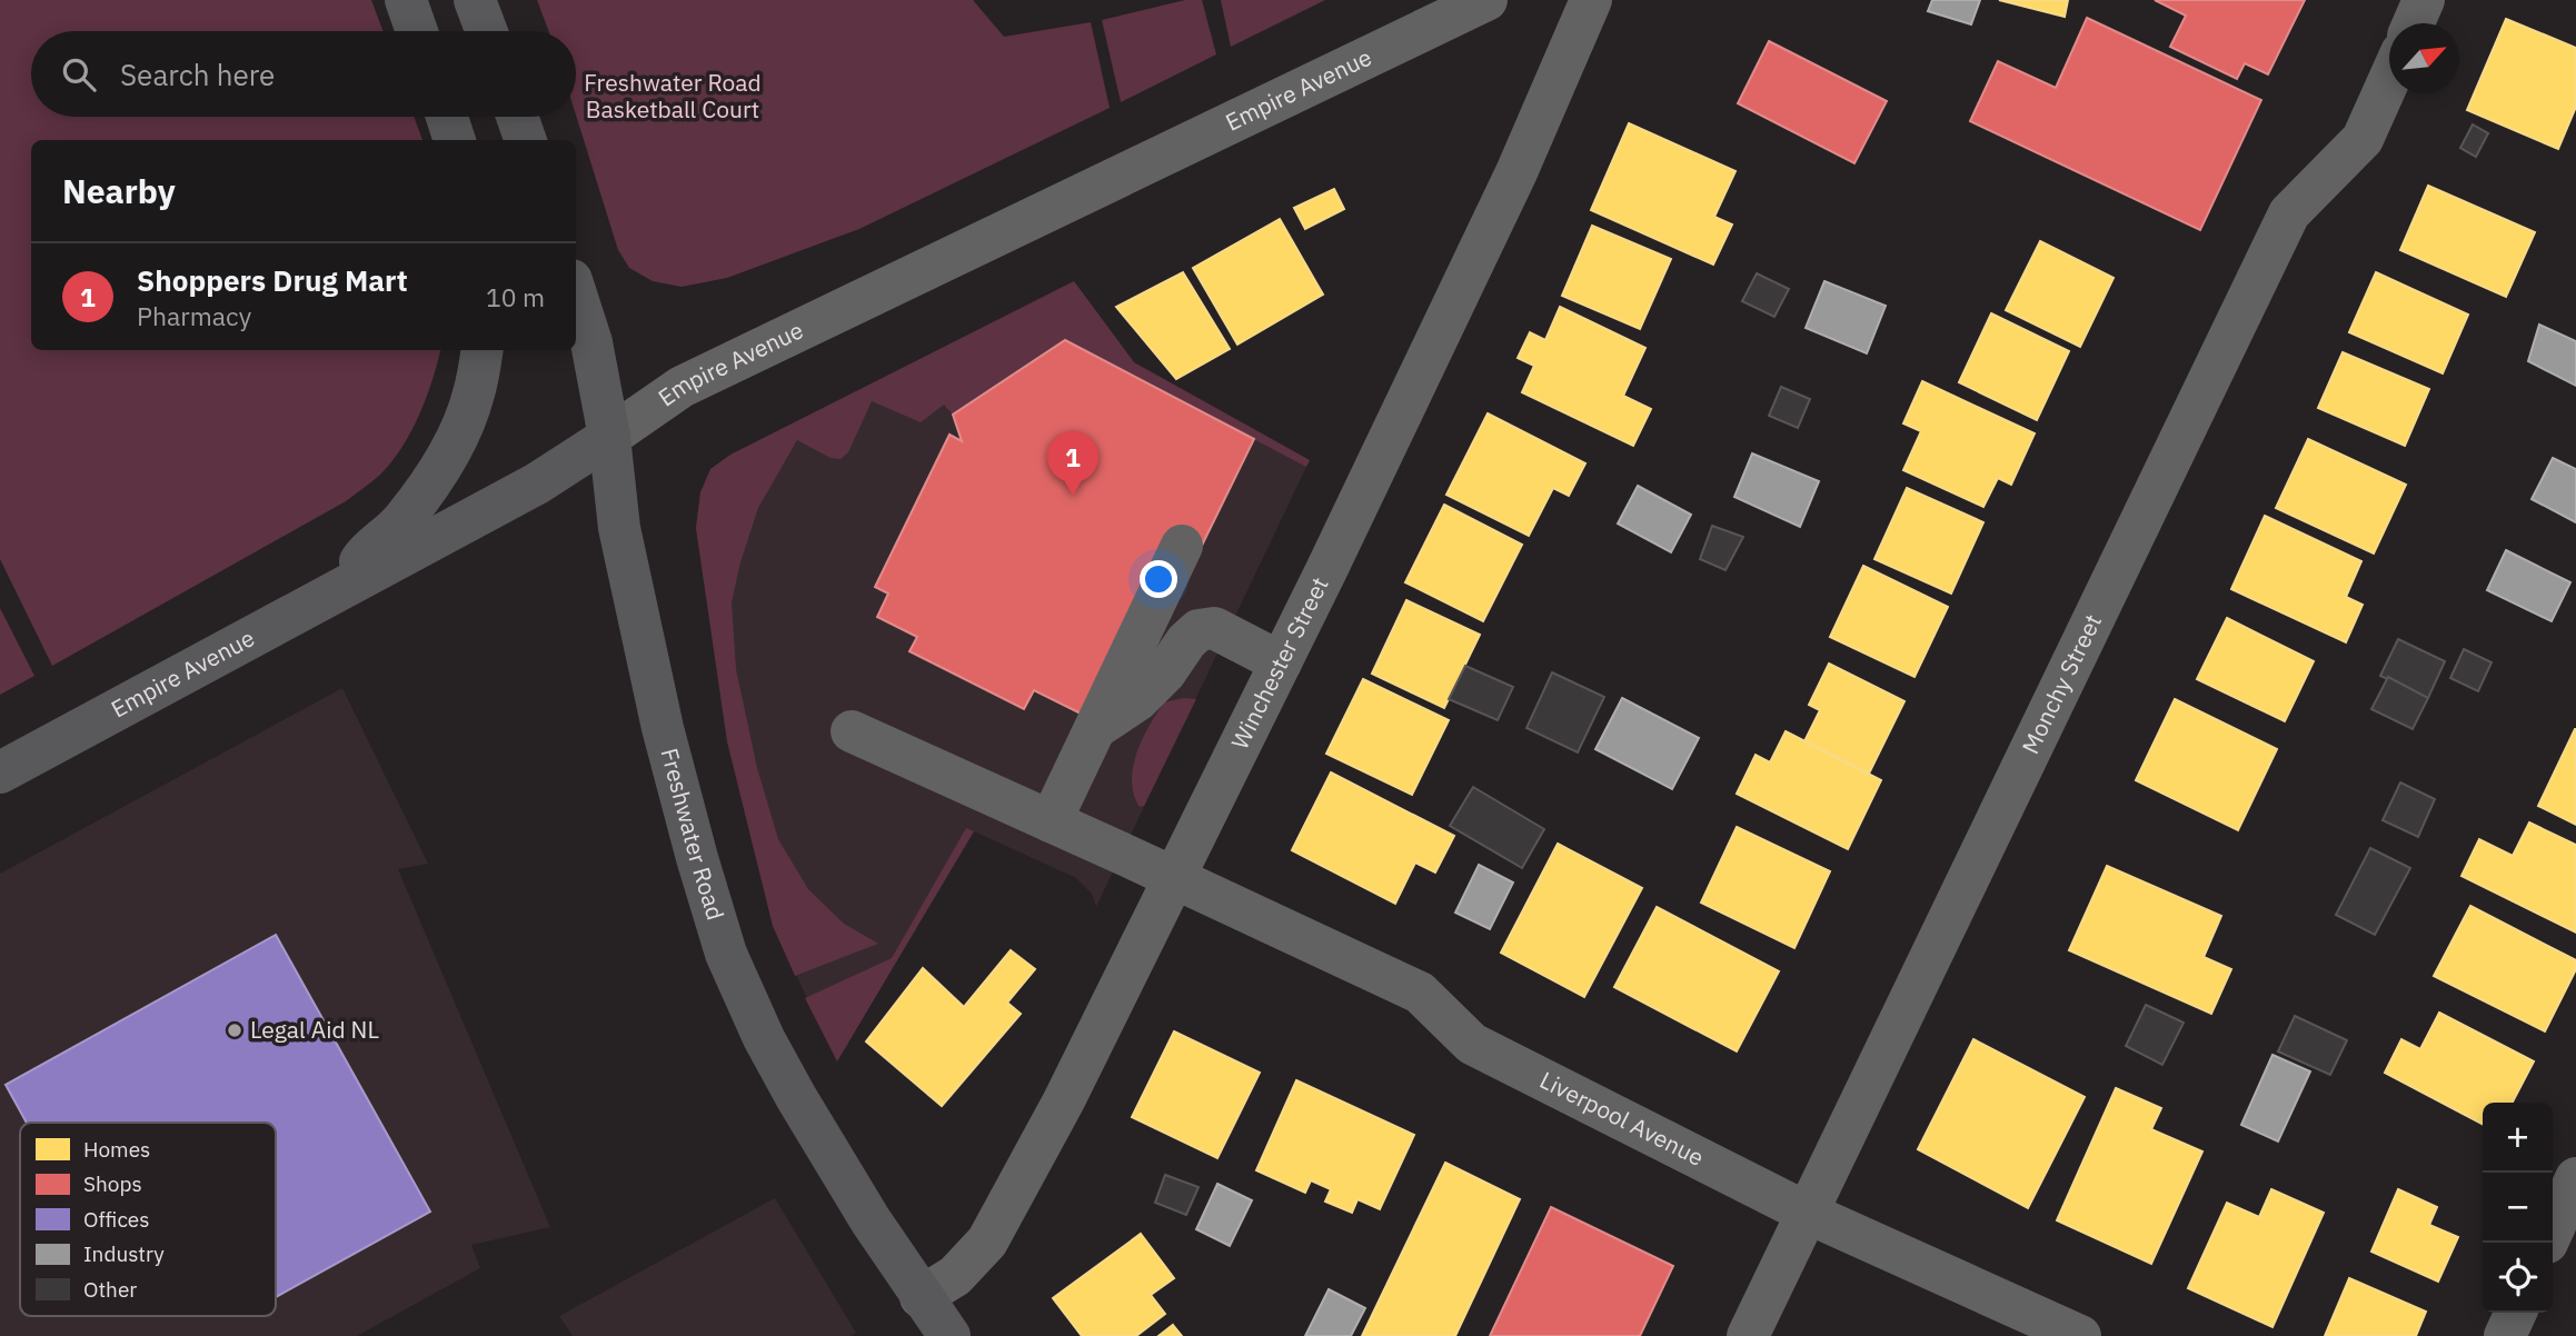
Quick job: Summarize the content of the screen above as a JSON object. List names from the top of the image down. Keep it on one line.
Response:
{"streets":{"main road":["Empire Avenue","Freshwater Road"],"street":["Winchester Street","Monchy Street","Liverpool Avenue"]},"crossings":[["Empire Avenue","Freshwater Road"],["Winchester Street","Freshwater Road"],["Winchester Street","Liverpool Avenue"],["Monchy Street","Liverpool Avenue"]],"parks":["Freshwater Road Basketball Court"],"places":["Legal Aid NL"],"legend":["Homes","Shops","Offices","Industry","Other"],"north":"top right","page":{"search":"Search here","heading":"Nearby","list":[{"mark":"1","name":"Shoppers Drug Mart","note":"Pharmacy","value":"10 m"}],"pins":"1","map_buttons":["+","−"]}}
